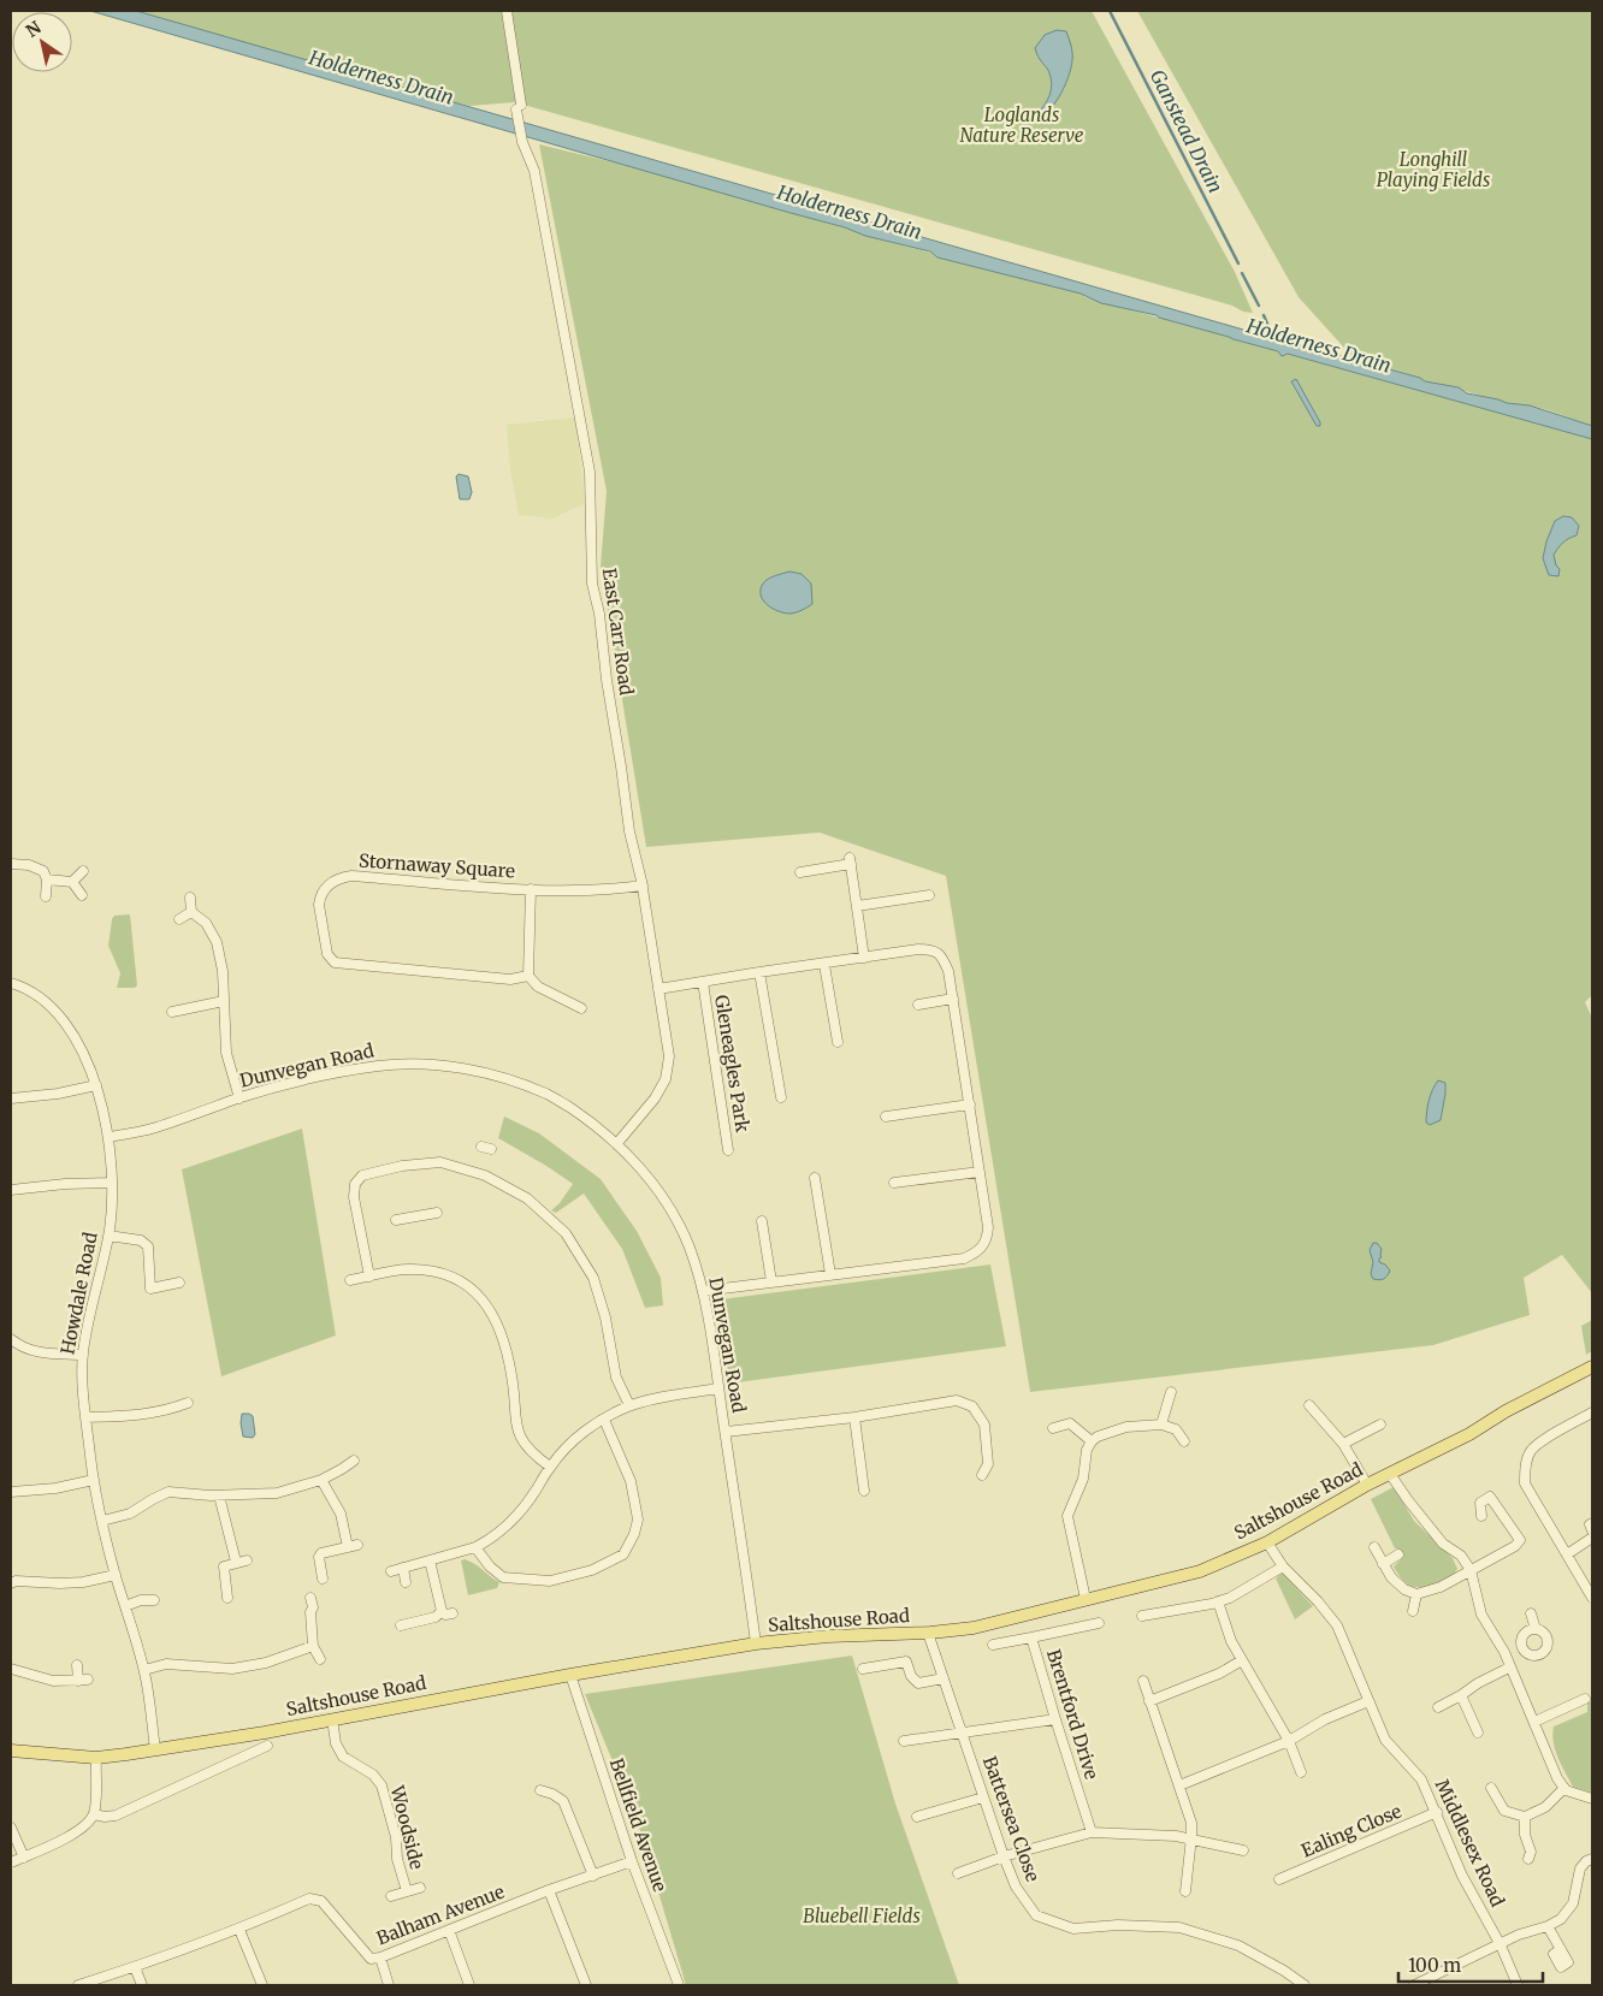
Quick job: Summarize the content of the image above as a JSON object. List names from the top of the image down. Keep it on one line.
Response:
{"streets":{"main road":["Saltshouse Road"],"street":["East Carr Road","Stornaway Square","Gleneagles Park","Dunvegan Road","Howdale Road","Brentford Drive","Battersea Close","Bellfield Avenue","Woodside","Ealing Close","Middlesex Road","Balham Avenue"]},"crossings":[["East Carr Road","Stornaway Square"],["East Carr Road","Gleneagles Park"],["East Carr Road","Dunvegan Road"],["Gleneagles Park","Dunvegan Road"],["Dunvegan Road","Howdale Road"],["Dunvegan Road","Saltshouse Road"],["Howdale Road","Saltshouse Road"],["Saltshouse Road","Battersea Close"],["Saltshouse Road","Bellfield Avenue"],["Saltshouse Road","Woodside"],["Saltshouse Road","Middlesex Road"],["Bellfield Avenue","Balham Avenue"],["Ealing Close","Middlesex Road"]],"water":["Holderness Drain","Ganstead Drain"],"parks":["Loglands Nature Reserve","Longhill Playing Fields","Bluebell Fields"],"scale_bar":"100 m","north":"top left"}
